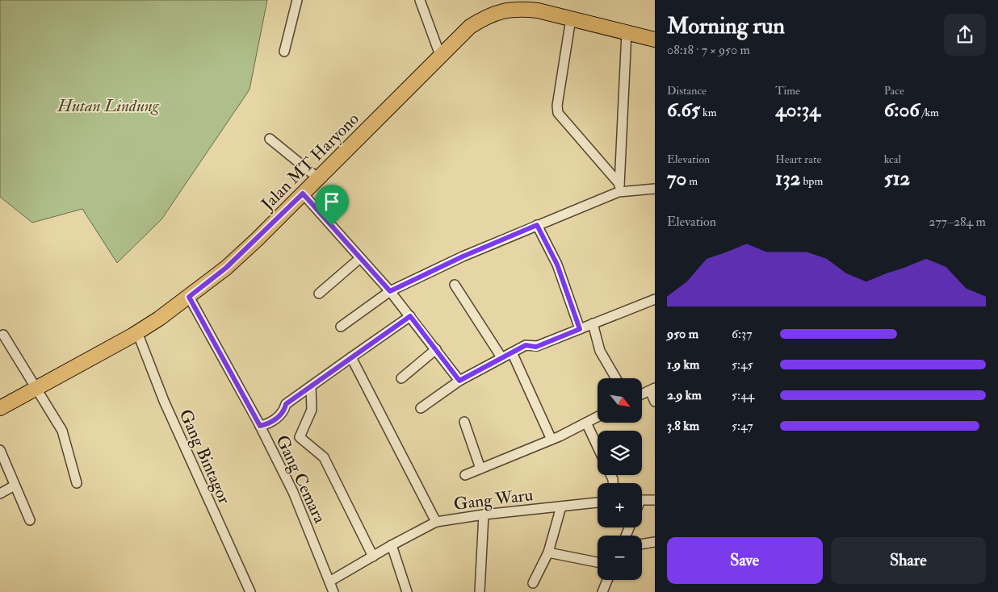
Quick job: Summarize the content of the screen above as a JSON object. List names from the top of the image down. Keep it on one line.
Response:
{"streets":{"main road":["Jalan MT Haryono"],"street":["Gang Bintagor","Gang Cemara","Gang Waru"]},"crossings":[["Jalan MT Haryono","Gang Bintagor"],["Jalan MT Haryono","Gang Cemara"]],"parks":["Hutan Lindung"],"north":"bottom right","page":{"heading":["Morning run","08:18 · 7 × 950 m"],"stats":[["Distance","6.65 km"],["Time","40:34"],["Pace","6:06 /km"],["Elevation","70 m"],["Heart rate","132 bpm"],["kcal","512"]],"chart":["Elevation","277–284 m"],"list":[{"name":"950 m","note":"6:37"},{"name":"1.9 km","note":"5:45"},{"name":"2.9 km","note":"5:44"},{"name":"3.8 km","note":"5:47"}],"map_buttons":["+","−"],"buttons":["Save","Share"]}}
